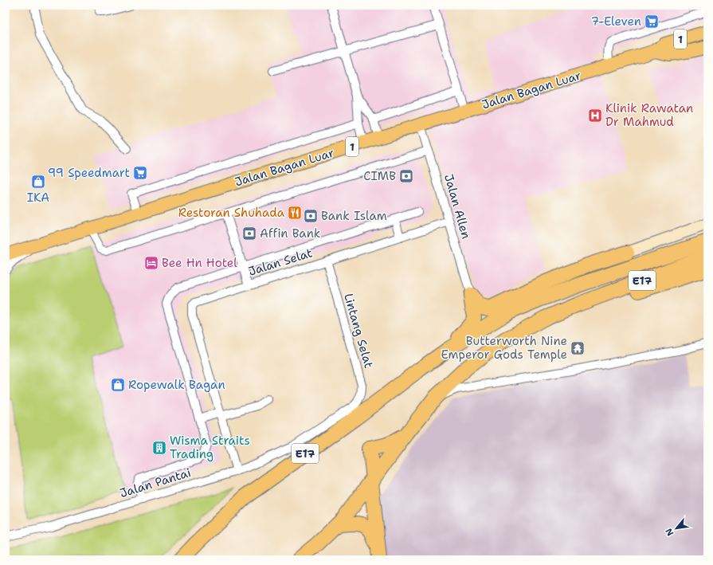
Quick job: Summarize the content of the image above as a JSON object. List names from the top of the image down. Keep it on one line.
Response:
{"streets":{"highway":["E17"],"main road":["1","Jalan Bagan Luar"],"street":["Jalan Allen","Jalan Selat","Lintang Selat","Jalan Pantai"]},"crossings":[["Jalan Bagan Luar","Jalan Allen"],["Jalan Allen","Jalan Selat"],["Jalan Selat","Lintang Selat"],["Jalan Selat","Jalan Pantai"],["Lintang Selat","Jalan Pantai"]],"places":{"supermarket":["7-Eleven","99 Speedmart"],"hospital":["Klinik Rawatan Dr Mahmud"],"bank":["CIMB","Bank Islam","Affin Bank"],"shop":["IKA","Ropewalk Bagan"],"restaurant":["Restoran Shuhada"],"hotel":["Bee Hn Hotel"],"temple":["Butterworth Nine Emperor Gods Temple"],"building":["Wisma Straits Trading"]},"north":"bottom left"}
